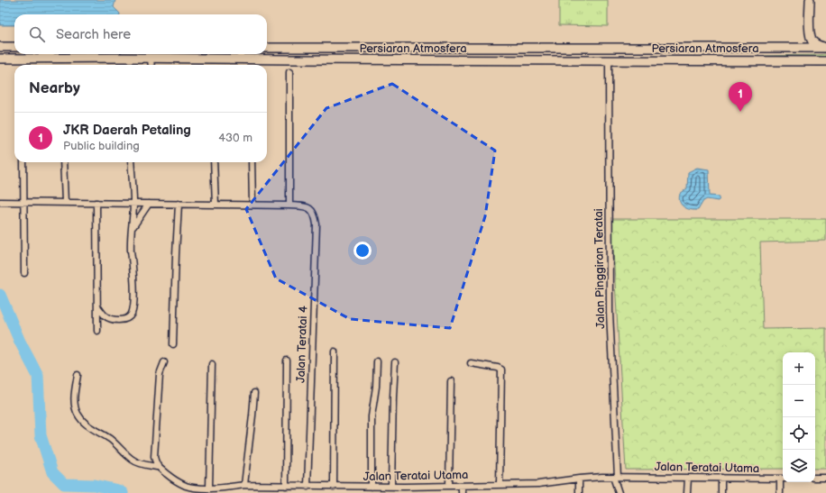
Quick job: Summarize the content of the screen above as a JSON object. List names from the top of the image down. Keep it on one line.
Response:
{"streets":{"street":["Persiaran Atmosfera","Jalan Pinggiran Teratai","Jalan Teratai 4","Jalan Teratai Utama"]},"crossings":[["Persiaran Atmosfera","Jalan Pinggiran Teratai"],["Jalan Pinggiran Teratai","Jalan Teratai Utama"],["Jalan Teratai 4","Jalan Teratai Utama"]],"page":{"search":"Search here","heading":"Nearby","pins":"1","list":[{"mark":"1","name":"JKR Daerah Petaling","note":"Public building","value":"430 m"}],"map_buttons":["+","−"]}}
